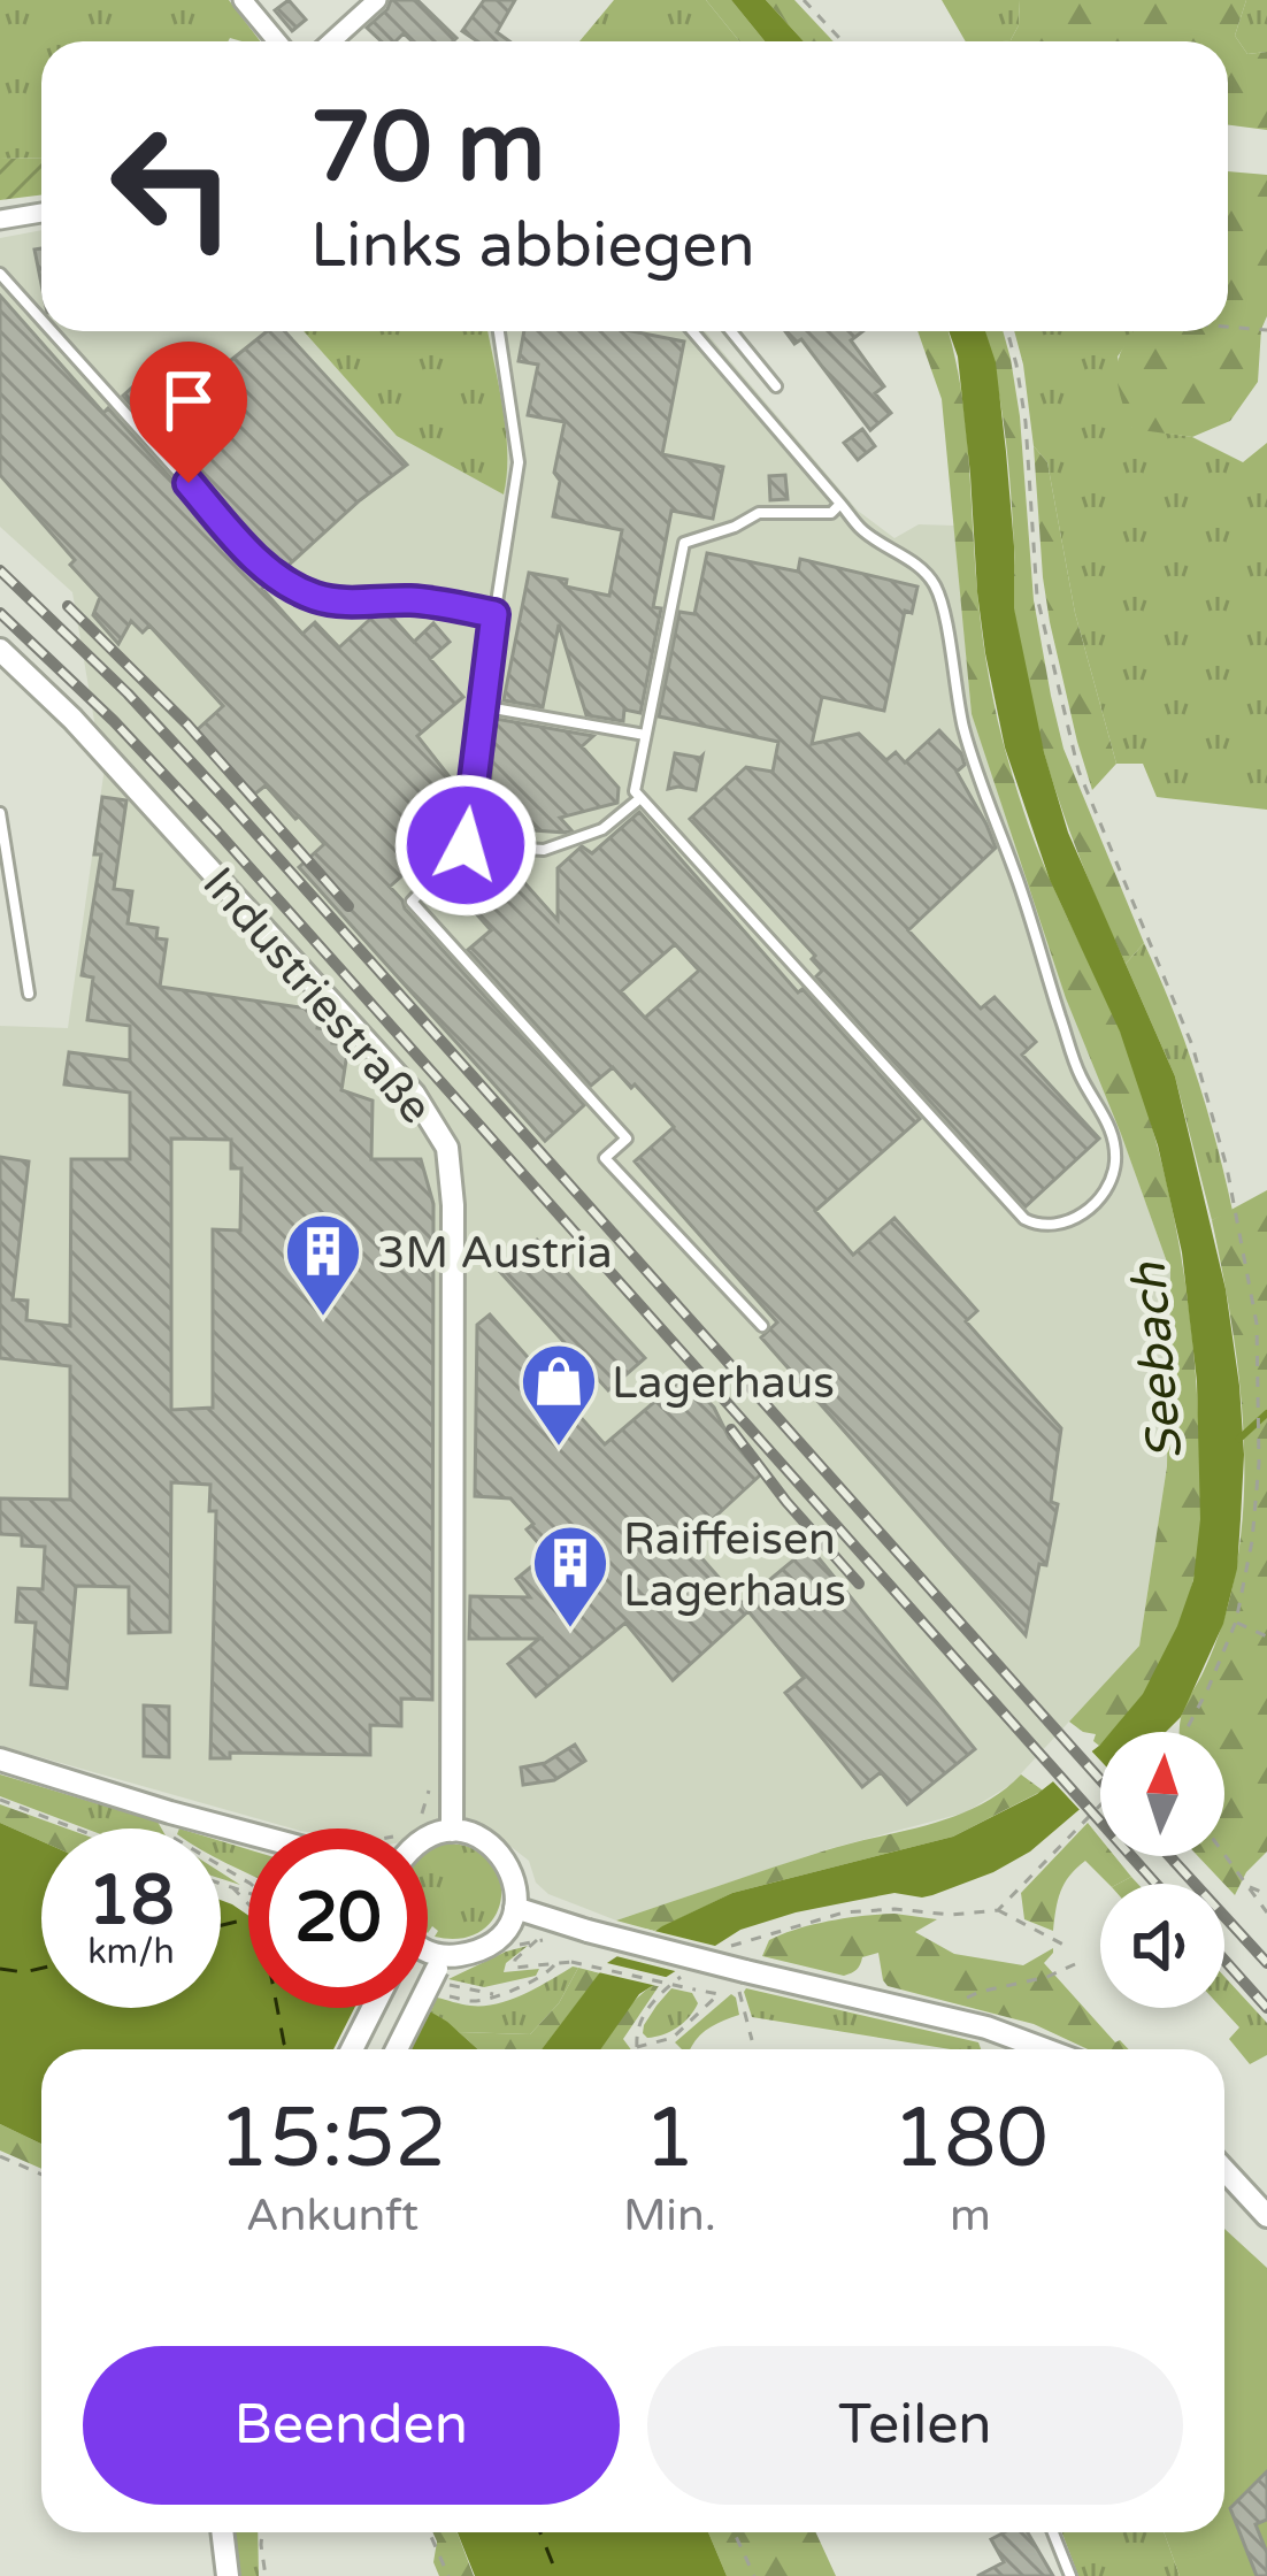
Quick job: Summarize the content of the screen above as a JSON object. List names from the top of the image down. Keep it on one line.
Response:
{"streets":{"street":["Industriestraße"]},"water":["Seebach"],"places":{"building":["3M Austria","Raiffeisen Lagerhaus"],"shop":["Lagerhaus"]},"north":"top","page":{"turn":["70 m","Links abbiegen"],"speed":"18 km/h","limit":"20","eta":["15:52","Ankunft","1","Min.","180","m"],"buttons":["Beenden","Teilen"]}}
